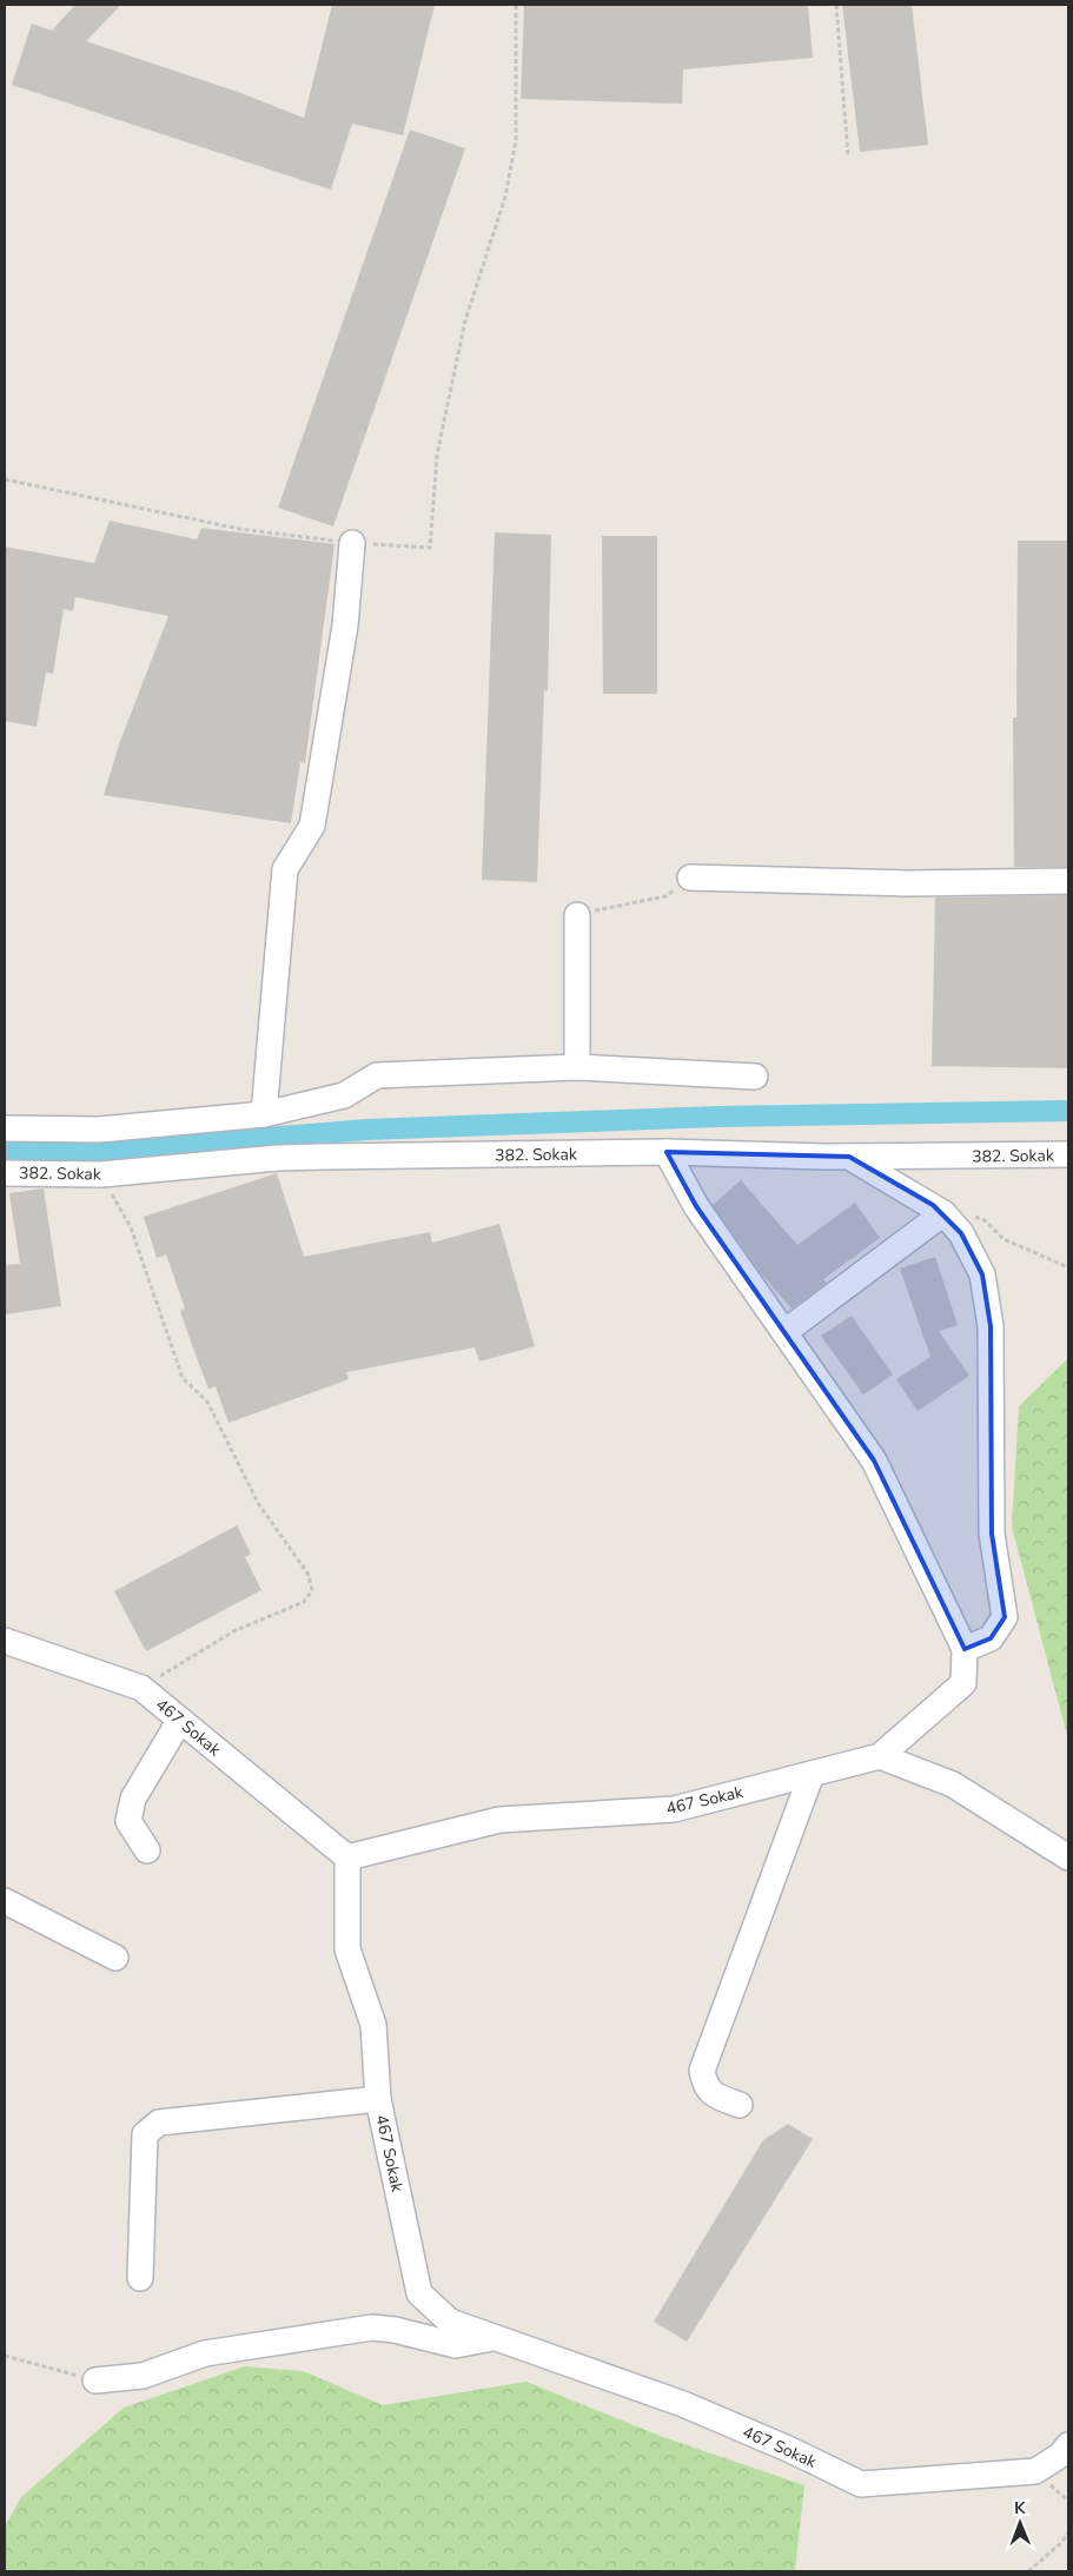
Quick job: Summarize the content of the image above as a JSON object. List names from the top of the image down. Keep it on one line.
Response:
{"streets":{"street":["382. Sokak","467 Sokak"]},"north":"top"}
